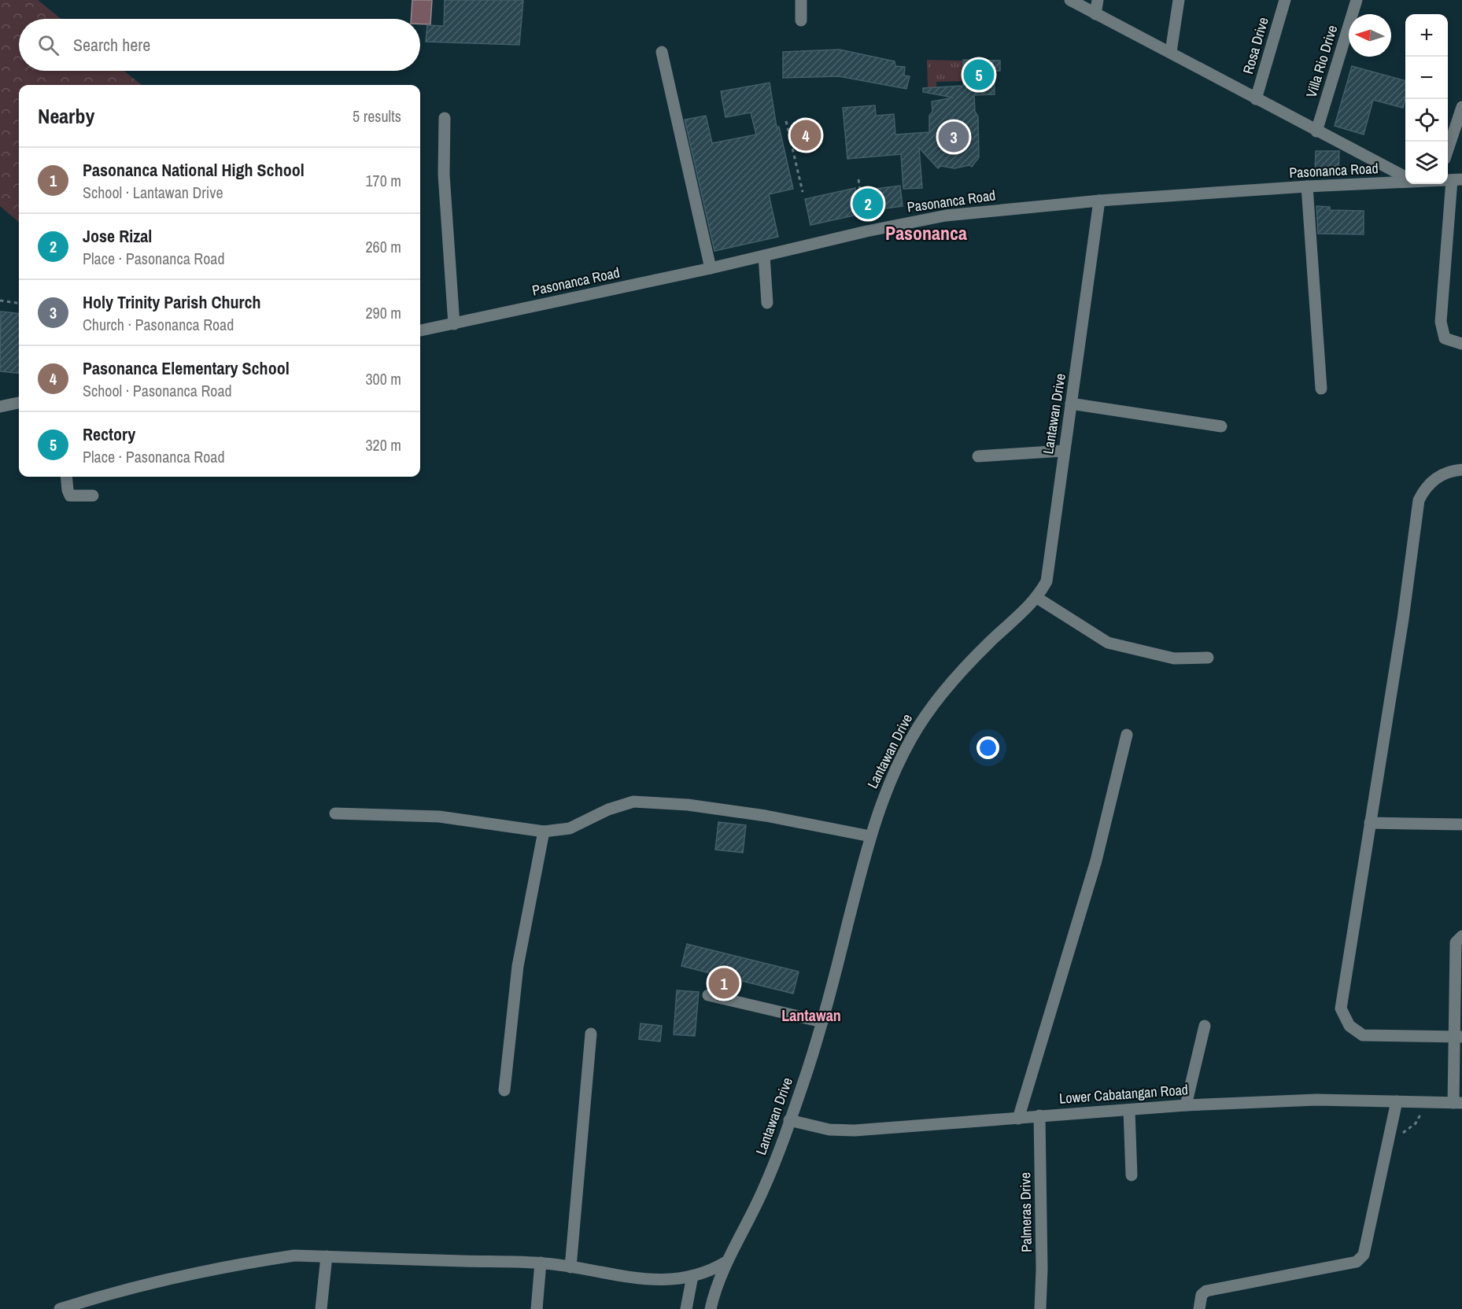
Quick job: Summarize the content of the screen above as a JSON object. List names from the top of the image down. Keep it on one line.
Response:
{"streets":{"street":["Rosa Drive","Villa Rio Drive","Pasonanca Road","Lantawan Drive","Lower Cabatangan Road","Palmeras Drive"]},"crossings":[["Rosa Drive","Pasonanca Road"],["Villa Rio Drive","Pasonanca Road"],["Pasonanca Road","Lantawan Drive"],["Lantawan Drive","Lower Cabatangan Road"],["Lower Cabatangan Road","Palmeras Drive"]],"districts":["Pasonanca","Lantawan"],"north":"left","page":{"map_buttons":["+","−"],"search":"Search here","pins":["5","4","3","2","1"],"heading":["Nearby","5 results"],"list":[{"mark":"1","name":"Pasonanca National High School","note":"School · Lantawan Drive","value":"170 m"},{"mark":"2","name":"Jose Rizal","note":"Place · Pasonanca Road","value":"260 m"},{"mark":"3","name":"Holy Trinity Parish Church","note":"Church · Pasonanca Road","value":"290 m"},{"mark":"4","name":"Pasonanca Elementary School","note":"School · Pasonanca Road","value":"300 m"},{"mark":"5","name":"Rectory","note":"Place · Pasonanca Road","value":"320 m"}]}}
